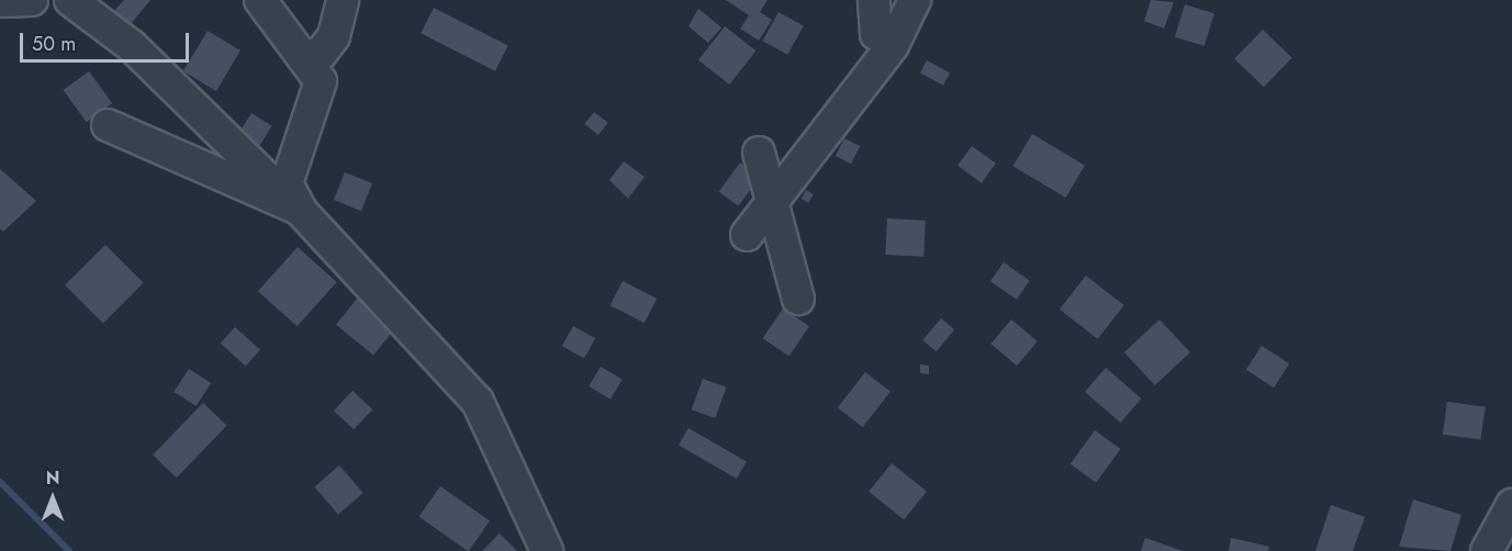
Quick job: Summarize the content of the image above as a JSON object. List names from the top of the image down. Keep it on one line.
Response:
{"scale_bar":"50 m","north":"top"}
